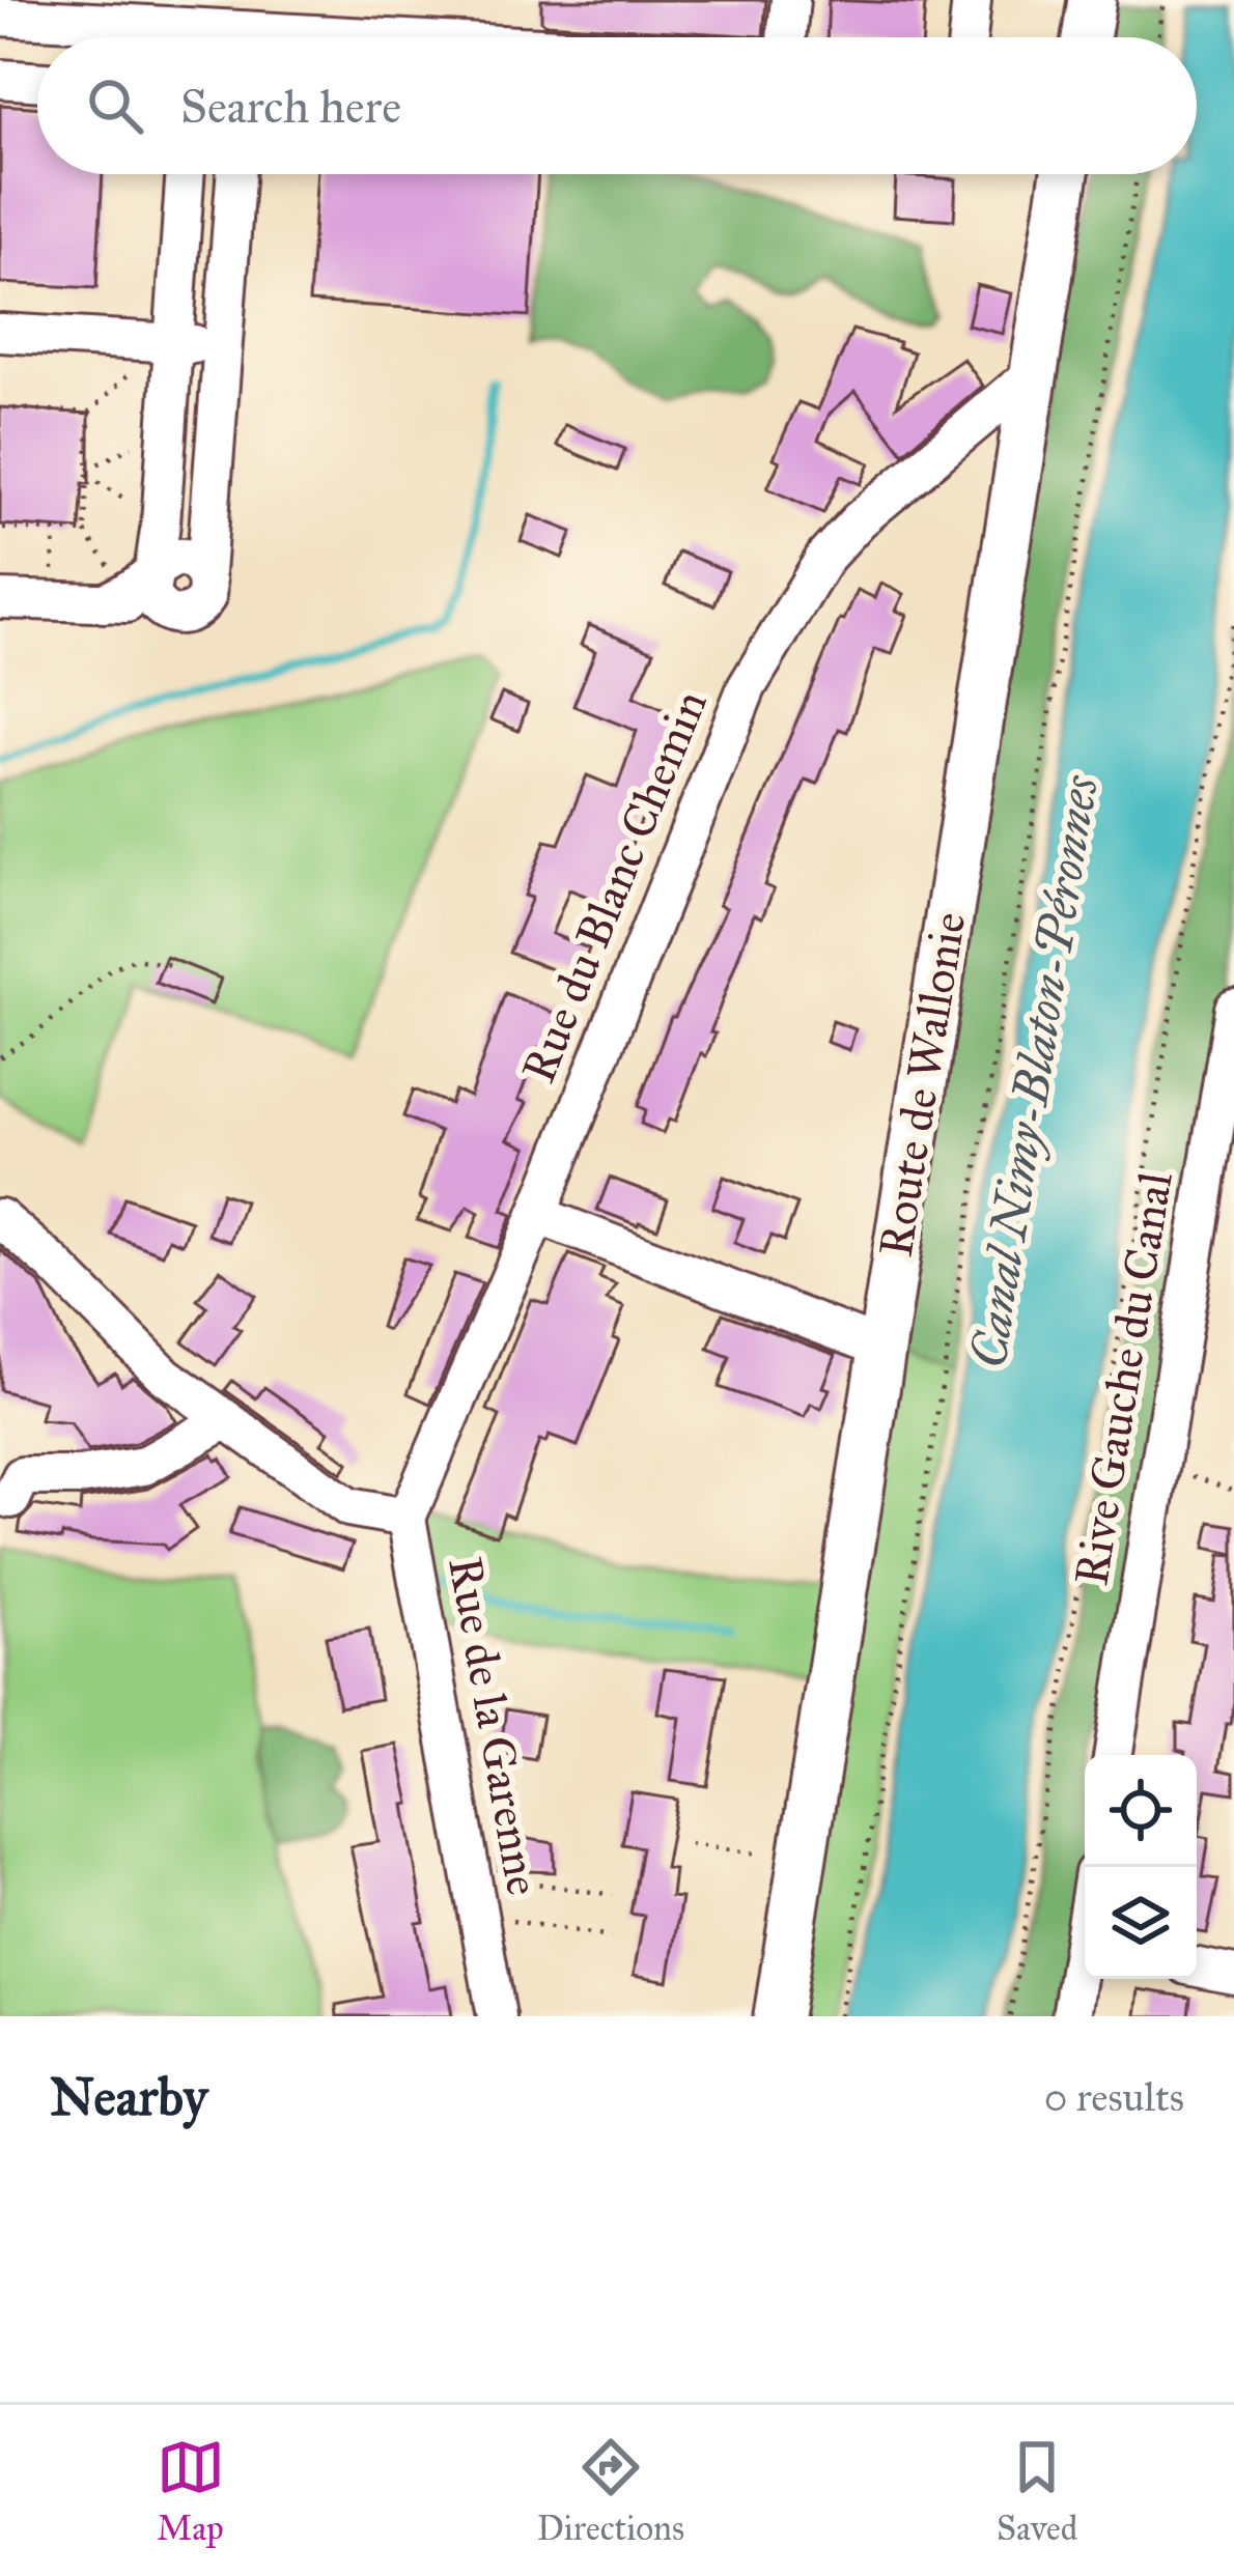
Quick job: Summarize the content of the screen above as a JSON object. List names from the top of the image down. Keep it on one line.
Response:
{"streets":{"main road":["Route de Wallonie"],"street":["Rue du Blanc Chemin","Rive Gauche du Canal","Rue de la Garenne"]},"crossings":[["Rue du Blanc Chemin","Route de Wallonie"],["Rue du Blanc Chemin","Rue de la Garenne"]],"water":["Canal Nimy-Blaton-Péronnes"],"page":{"search":"Search here","heading":["Nearby","0 results"],"nav":["Map","Directions","Saved"]}}
